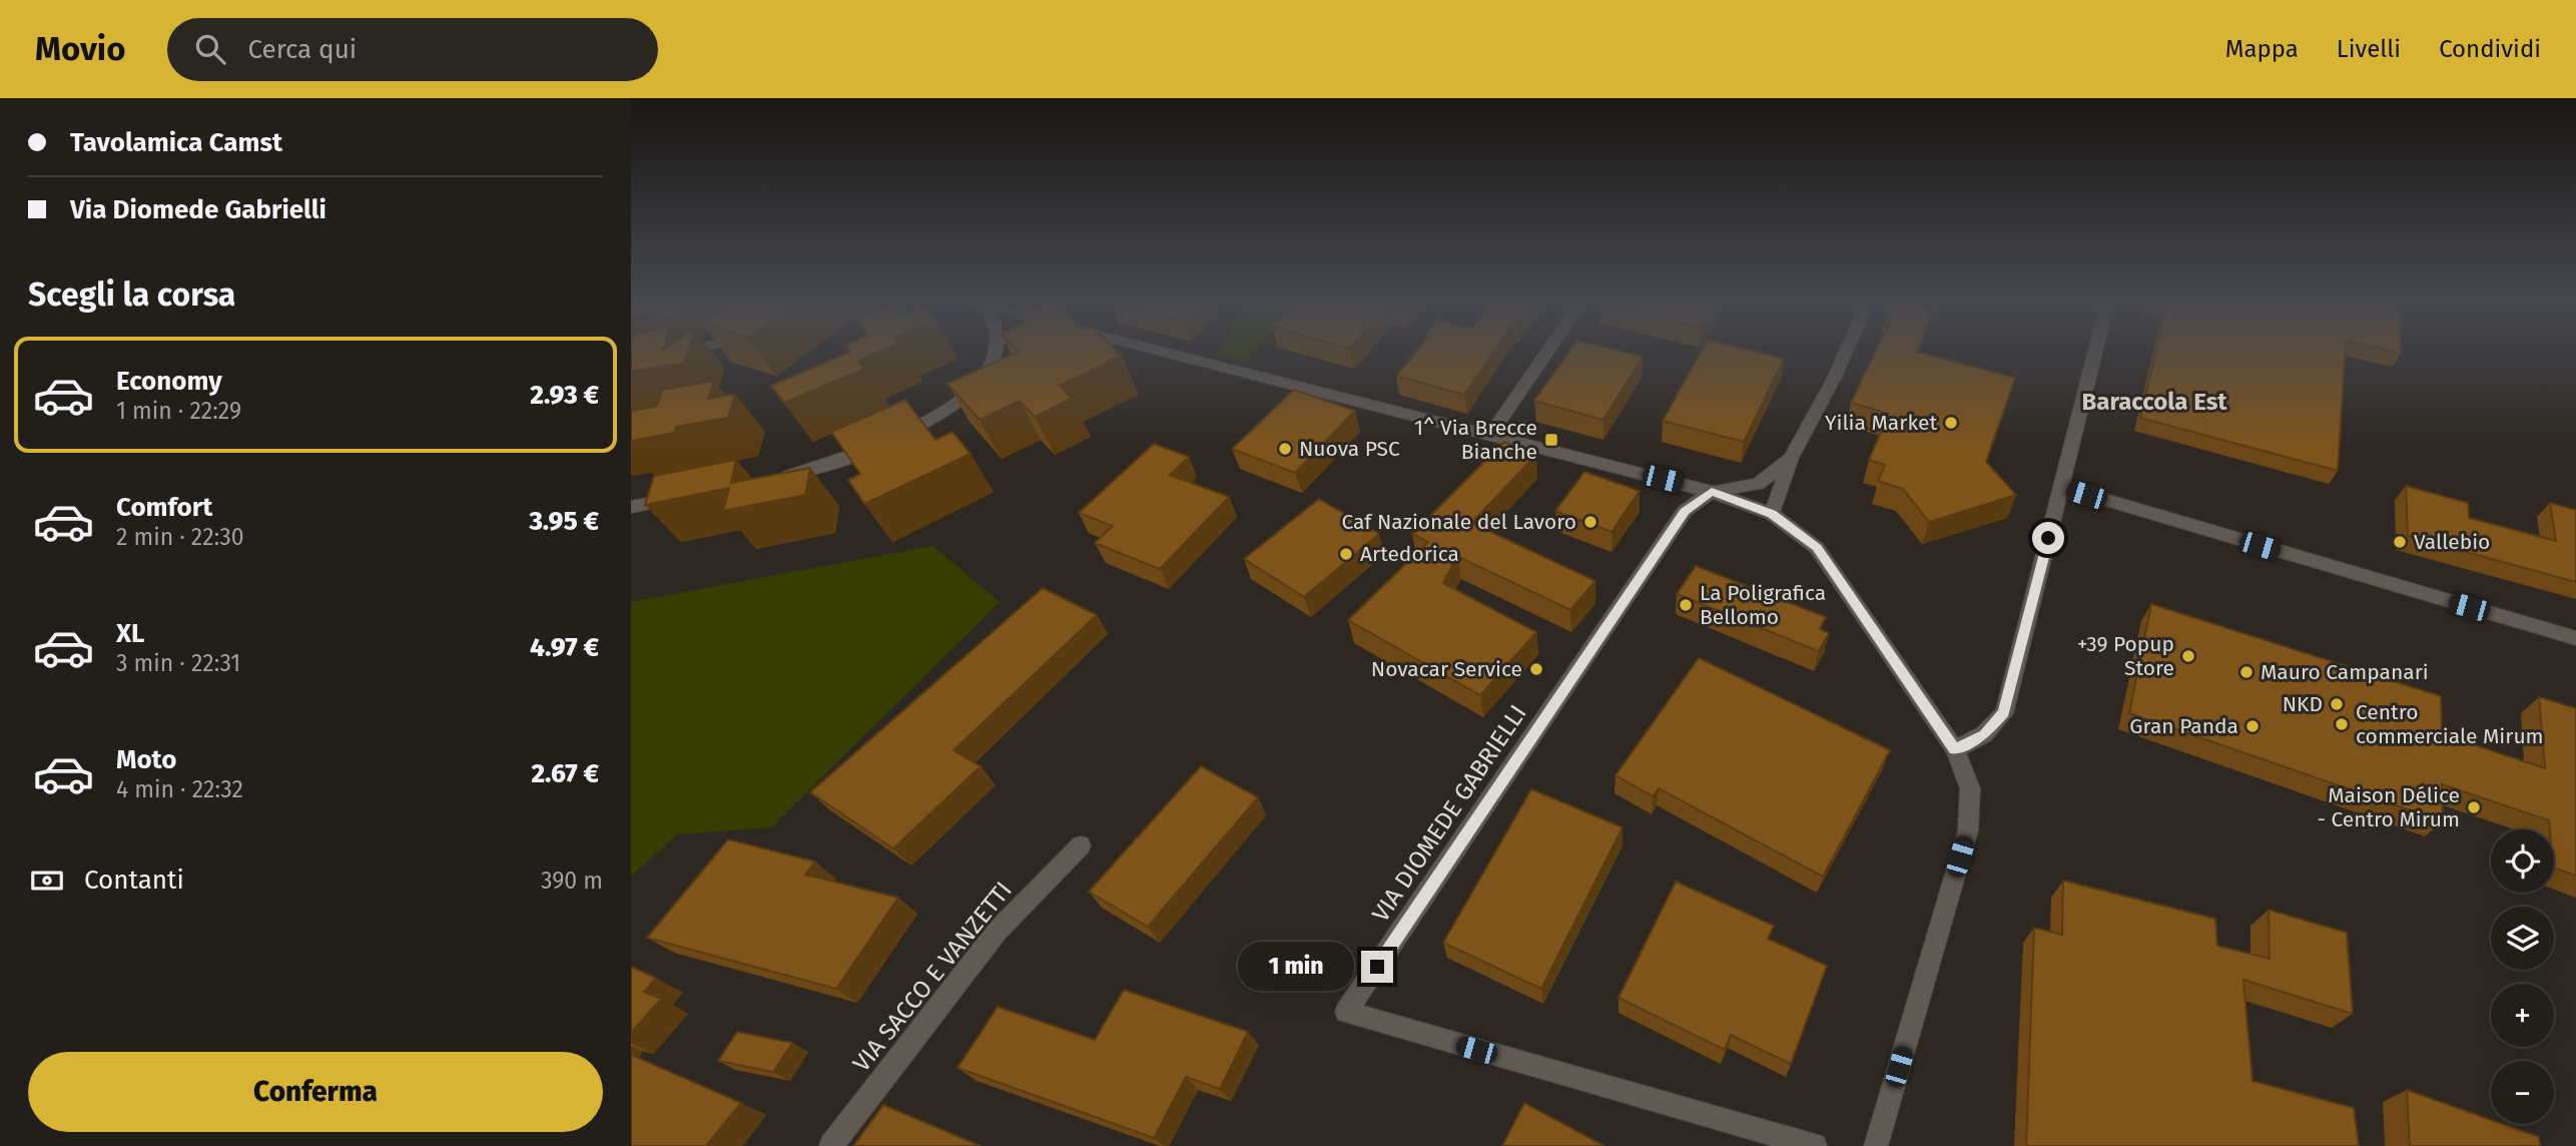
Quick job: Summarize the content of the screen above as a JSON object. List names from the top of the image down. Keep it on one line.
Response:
{"streets":{"street":["VIA DIOMEDE GABRIELLI","VIA SACCO E VANZETTI"]},"districts":["Baraccola Est"],"places":{"other":["Yilia Market","Nuova PSC","Caf Nazionale del Lavoro","Vallebio","Artedorica","La Poligrafica Bellomo","+39 Popup Store","Novacar Service","Mauro Campanari","NKD","Centro commerciale Mirum","Gran Panda","Maison Délice - Centro Mirum"],"transit":["1^ Via Brecce Bianche"]},"page":{"header":"Movio","search":"Cerca qui","nav":["Mappa","Livelli","Condividi"],"banner":["Tavolamica Camst","Via Diomede Gabrielli"],"heading":"Scegli la corsa","list":[{"name":"Economy","note":"1 min · 22:29","value":"2.93 €"},{"name":"Comfort","note":"2 min · 22:30","value":"3.95 €"},{"name":"XL","note":"3 min · 22:31","value":"4.97 €"},{"name":"Moto","note":"4 min · 22:32","value":"2.67 €"}],"map_buttons":["+","−"],"pay":["Contanti","390 m"],"bubble":"1 min","buttons":"Conferma"}}
